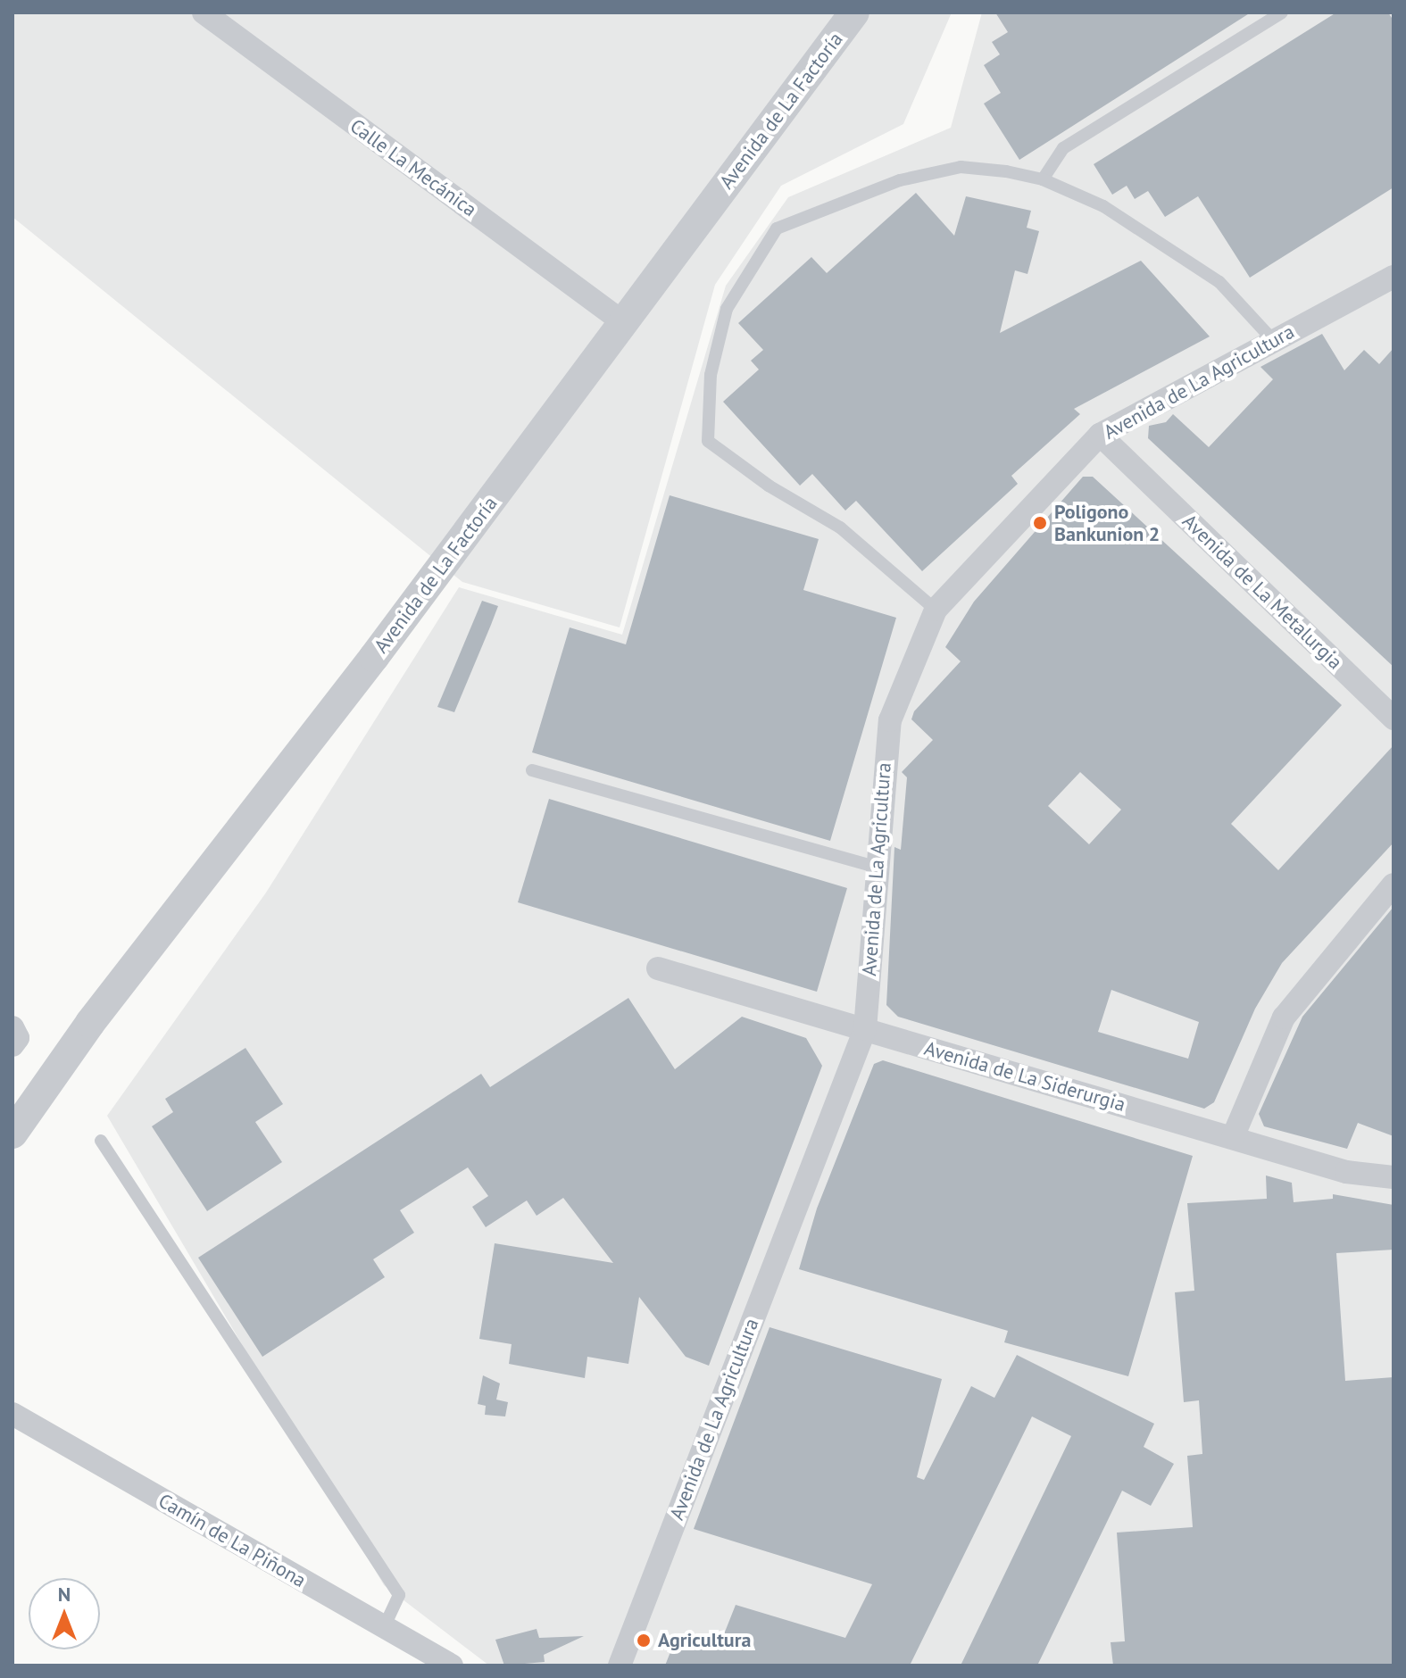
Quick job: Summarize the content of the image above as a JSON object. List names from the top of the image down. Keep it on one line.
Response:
{"streets":{"street":["Avenida de La Factoría","Calle La Mecánica","Avenida de La Agricultura","Avenida de La Metalurgia","Avenida de La Siderurgia","Camín de La Piñona"]},"crossings":[["Avenida de La Factoría","Calle La Mecánica"],["Avenida de La Agricultura","Avenida de La Metalurgia"],["Avenida de La Agricultura","Avenida de La Siderurgia"]],"places":["Poligono Bankunion 2","Agricultura"],"north":"top"}
